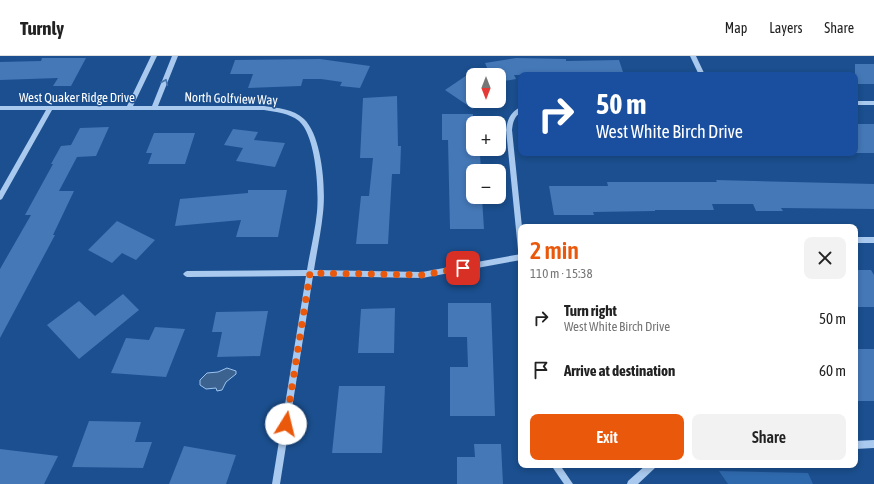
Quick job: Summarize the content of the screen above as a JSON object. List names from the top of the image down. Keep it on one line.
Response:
{"streets":{"street":["West Quaker Ridge Drive","North Golfview Way"]},"crossings":[["West Quaker Ridge Drive","North Golfview Way"]],"north":"bottom","page":{"header":"Turnly","nav":["Map","Layers","Share"],"map_buttons":["+","−"],"turn":["50 m","West White Birch Drive"],"heading":["2 min","110 m · 15:38"],"list":[{"name":"Turn right","note":"West White Birch Drive","value":"50 m"},{"name":"Arrive at destination","value":"60 m"}],"buttons":["Exit","Share"]}}
